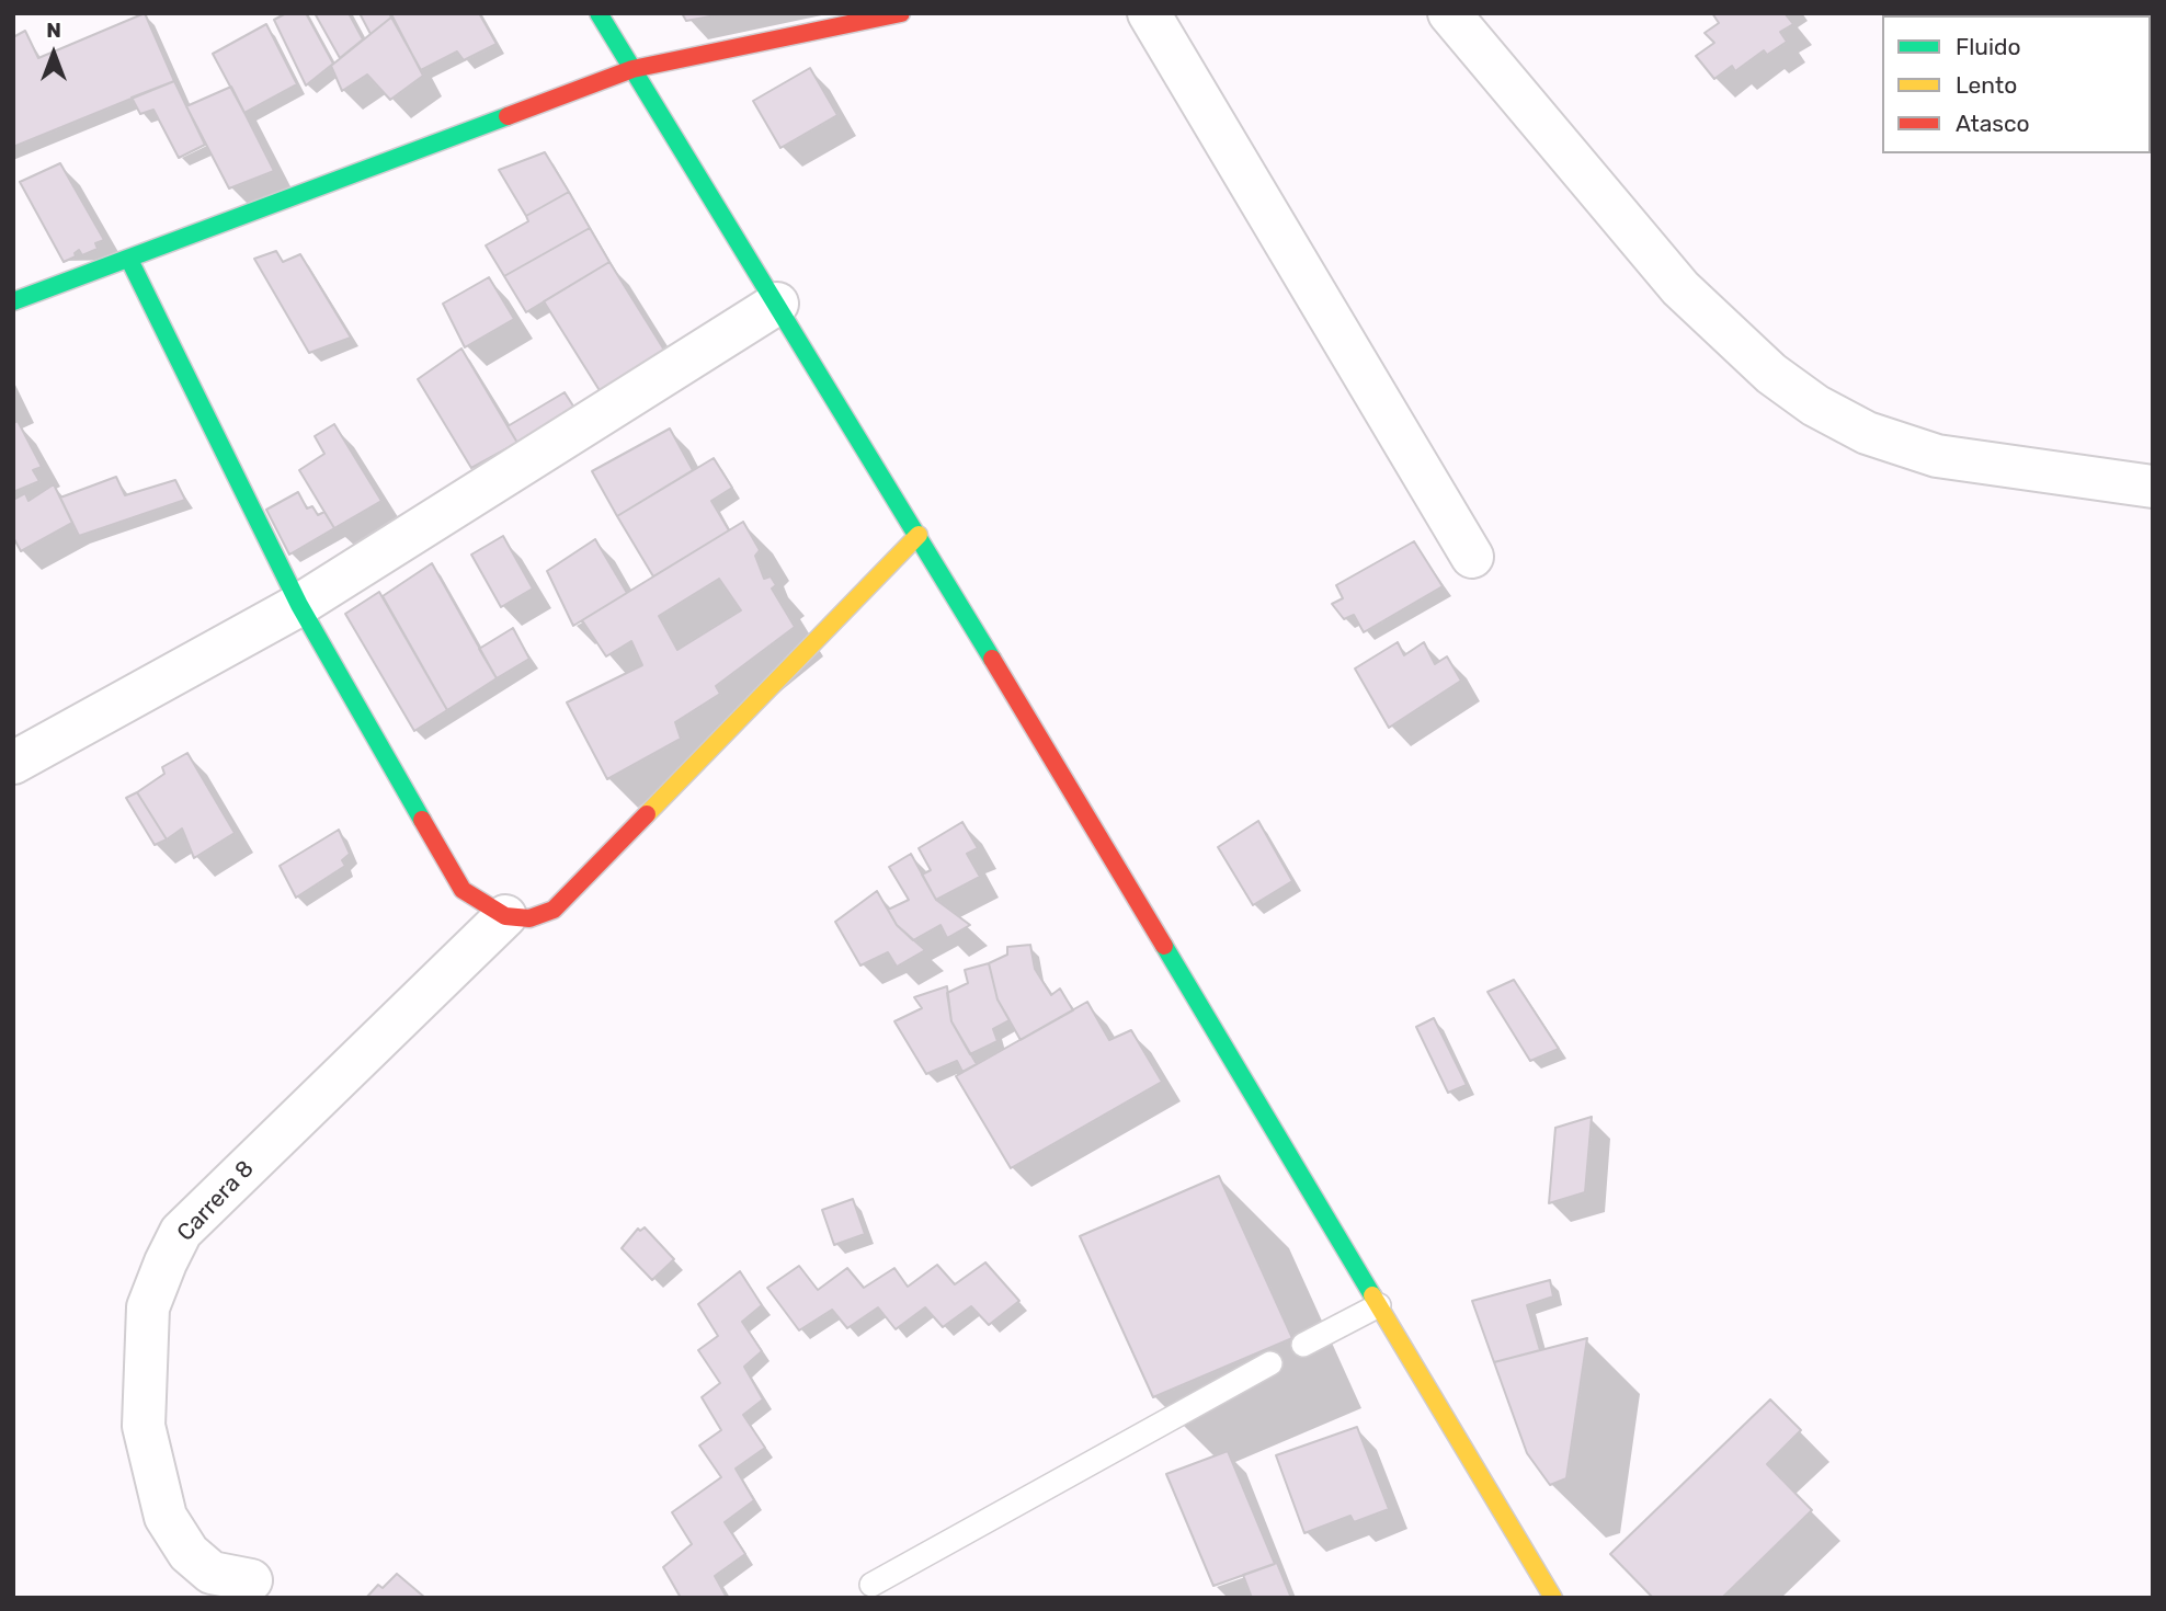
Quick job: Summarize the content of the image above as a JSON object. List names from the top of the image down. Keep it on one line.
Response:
{"streets":{"street":["Carrera 8"]},"legend":["Fluido","Lento","Atasco"],"north":"top"}
